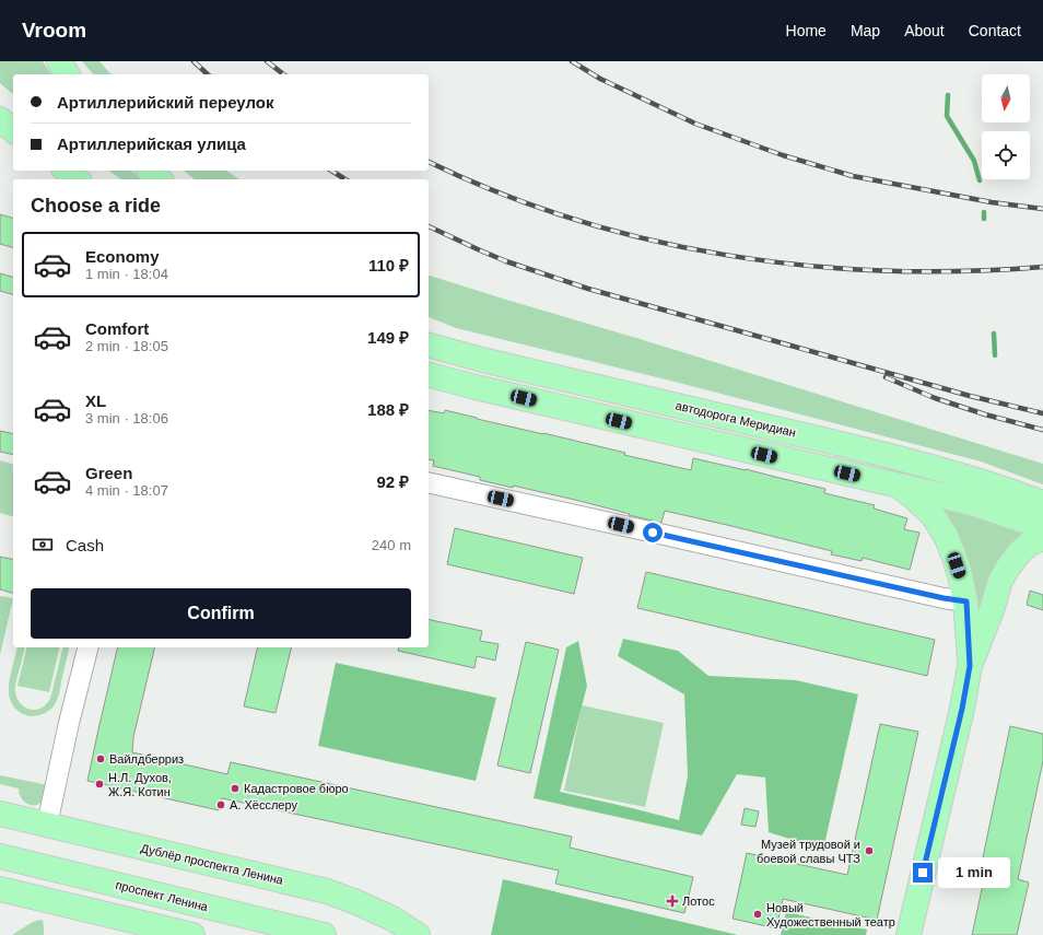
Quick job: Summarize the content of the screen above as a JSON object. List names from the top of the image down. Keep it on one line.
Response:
{"streets":{"main road":["автодорога Меридиан","Дублёр проспекта Ленина","проспект Ленина"]},"places":{"other":["Вайлдберриз","Н.Л. Духов, Ж.Я. Котин","Кадастровое бюро","А. Хёсслеру","Музей трудовой и боевой славы ЧТЗ","Новый Художественный театр"],"health":["Лотос"]},"north":"bottom","page":{"header":"Vroom","nav":["Home","Map","About","Contact"],"banner":["Артиллерийский переулок","Артиллерийская улица"],"heading":"Choose a ride","list":[{"name":"Economy","note":"1 min · 18:04","value":"110 ₽"},{"name":"Comfort","note":"2 min · 18:05","value":"149 ₽"},{"name":"XL","note":"3 min · 18:06","value":"188 ₽"},{"name":"Green","note":"4 min · 18:07","value":"92 ₽"}],"pay":["Cash","240 m"],"buttons":"Confirm","bubble":"1 min"}}
